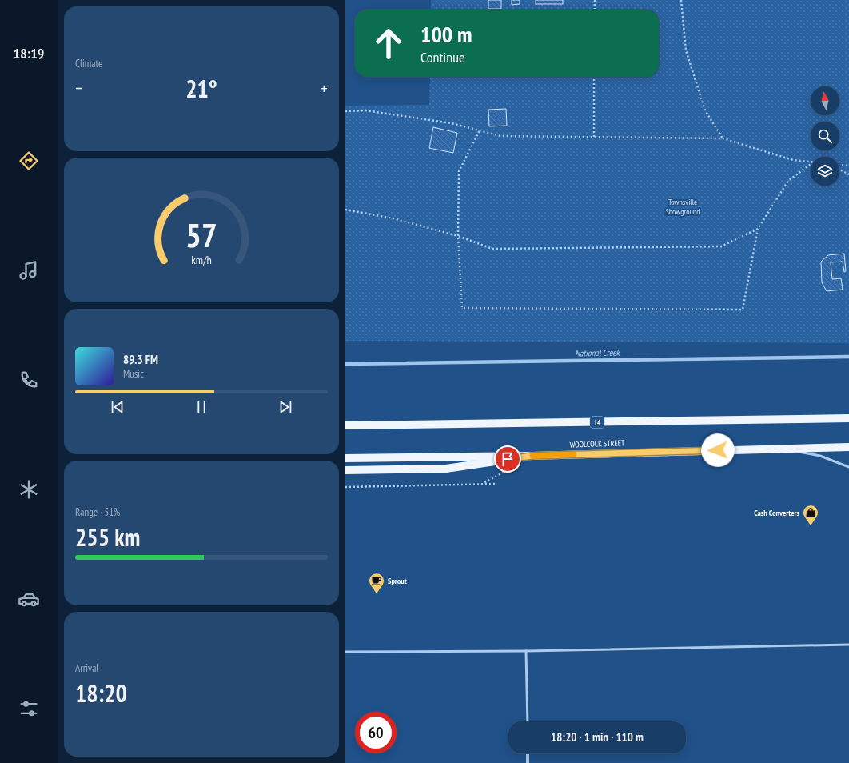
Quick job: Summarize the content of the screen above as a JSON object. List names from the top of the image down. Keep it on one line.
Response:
{"streets":{"main road":["14","WOOLCOCK STREET"]},"water":["National Creek"],"parks":["Townsville Showground"],"places":{"shop":["Cash Converters"],"cafe":["Sprout"]},"north":"top","page":{"tabs":"18:19","tile":["Climate",["Range · 51%","255 km"],["Arrival","18:20"]],"turn":["100 m","Continue"],"heat":["−","21°","+"],"song":["89.3 FM","Music"],"limit":"60","trip":"18:20 · 1 min · 110 m","gauge":["57","km/h"]}}
